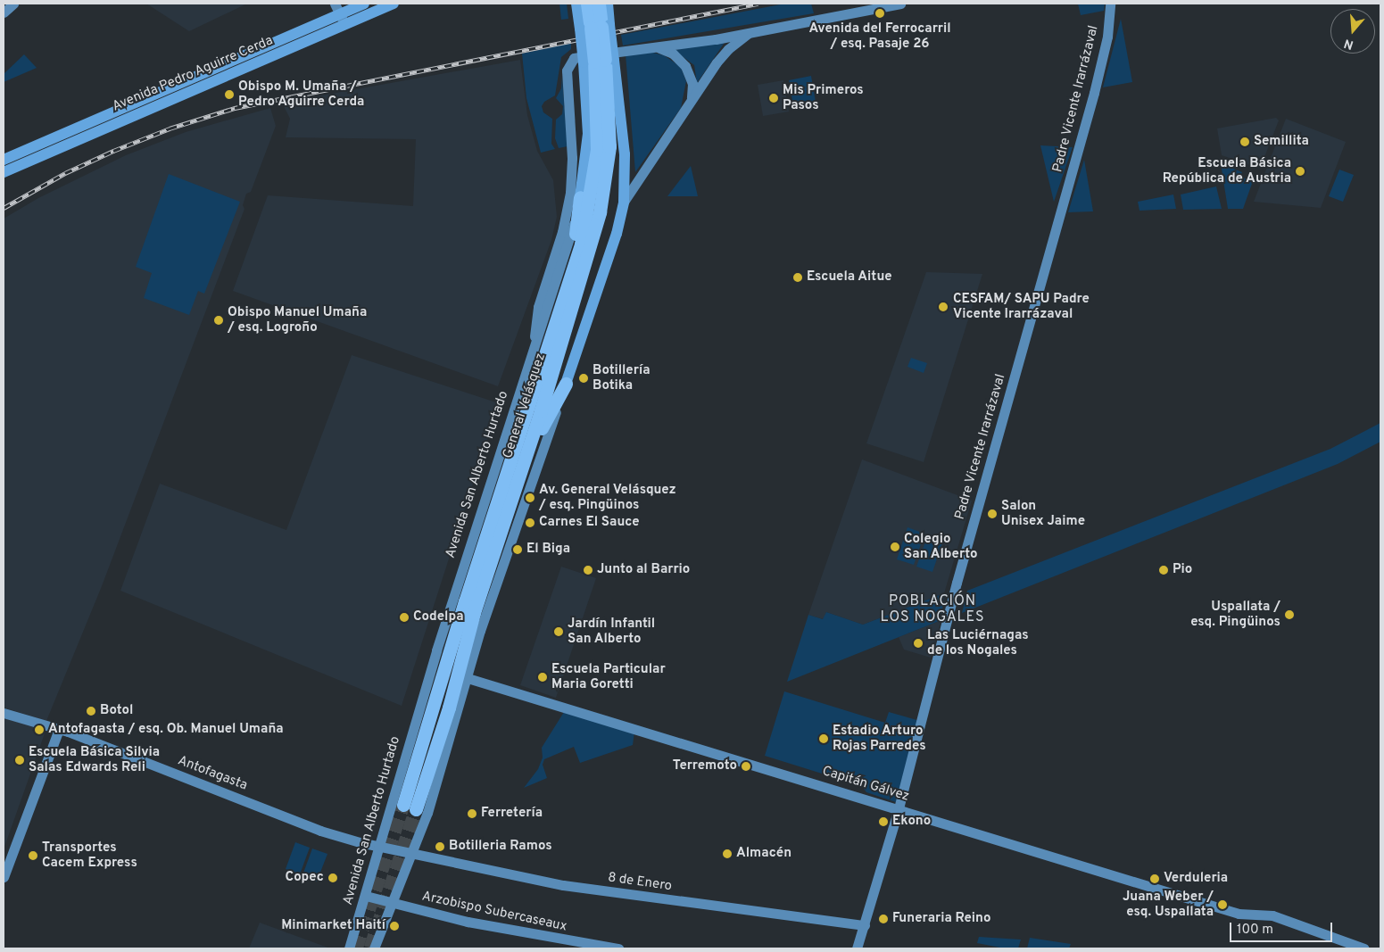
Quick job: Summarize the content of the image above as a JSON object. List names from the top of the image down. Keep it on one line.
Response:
{"streets":{"highway":["General Velásquez"],"main road":["Avenida Pedro Aguirre Cerda","Avenida San Alberto Hurtado"],"street":["Padre Vicente Irarrázaval","Antofagasta","Capitán Gálvez","8 de Enero","Arzobispo Subercaseaux"]},"crossings":[["Padre Vicente Irarrázaval","Capitán Gálvez"],["Padre Vicente Irarrázaval","8 de Enero"],["General Velásquez","Avenida San Alberto Hurtado"],["Avenida San Alberto Hurtado","Antofagasta"],["Avenida San Alberto Hurtado","Capitán Gálvez"],["Avenida San Alberto Hurtado","8 de Enero"],["Avenida San Alberto Hurtado","Arzobispo Subercaseaux"],["Antofagasta","8 de Enero"]],"districts":["POBLACIÓN LOS NOGALES"],"places":["Avenida del Ferrocarril / esq. Pasaje 26","Obispo M. Umaña / Pedro Aguirre Cerda","Mis Primeros Pasos","Semillita","Escuela Básica República de Austria","Escuela Aitue","CESFAM/ SAPU Padre Vicente Irarrázaval","Obispo Manuel Umaña / esq. Logroño","Botillería Botika","Av. General Velásquez / esq. Pingüinos","Salon Unisex Jaime","Carnes El Sauce","Colegio San Alberto","El Biga","Junto al Barrio","Pio","Uspallata / esq. Pingüinos","Codelpa","Jardín Infantil San Alberto","Las Luciérnagas de los Nogales","Escuela Particular Maria Goretti","Botol","Antofagasta / esq. Ob. Manuel Umaña","Estadio Arturo Rojas Parredes","Escuela Básica Silvia Salas Edwards Reli","Terremoto","Ferretería","Ekono","Botilleria Ramos","Almacén","Transportes Cacem Express","Copec","Verduleria","Juana Weber / esq. Uspallata","Funeraria Reino","Minimarket Haití"],"scale_bar":"100 m","north":"bottom"}
